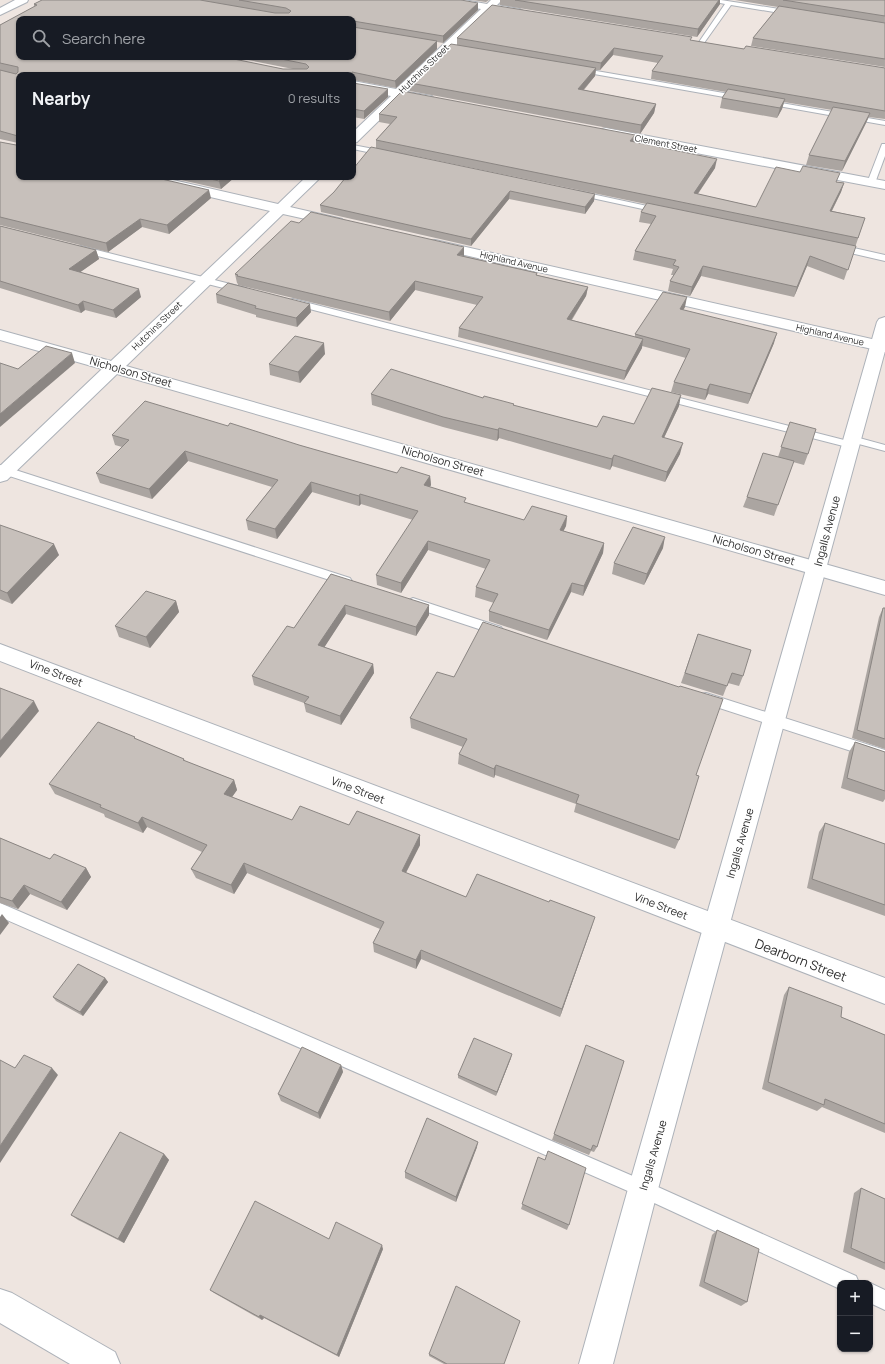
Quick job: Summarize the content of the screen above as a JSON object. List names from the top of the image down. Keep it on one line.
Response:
{"streets":{"street":["Hutchins Street","Clement Street","Highland Avenue","Nicholson Street","Ingalls Avenue","Vine Street","Dearborn Street"]},"crossings":[["Hutchins Street","Nicholson Street"],["Highland Avenue","Ingalls Avenue"],["Nicholson Street","Ingalls Avenue"],["Ingalls Avenue","Vine Street"],["Ingalls Avenue","Dearborn Street"],["Vine Street","Dearborn Street"]],"page":{"search":"Search here","heading":["Nearby","0 results"],"map_buttons":["+","−"]}}
